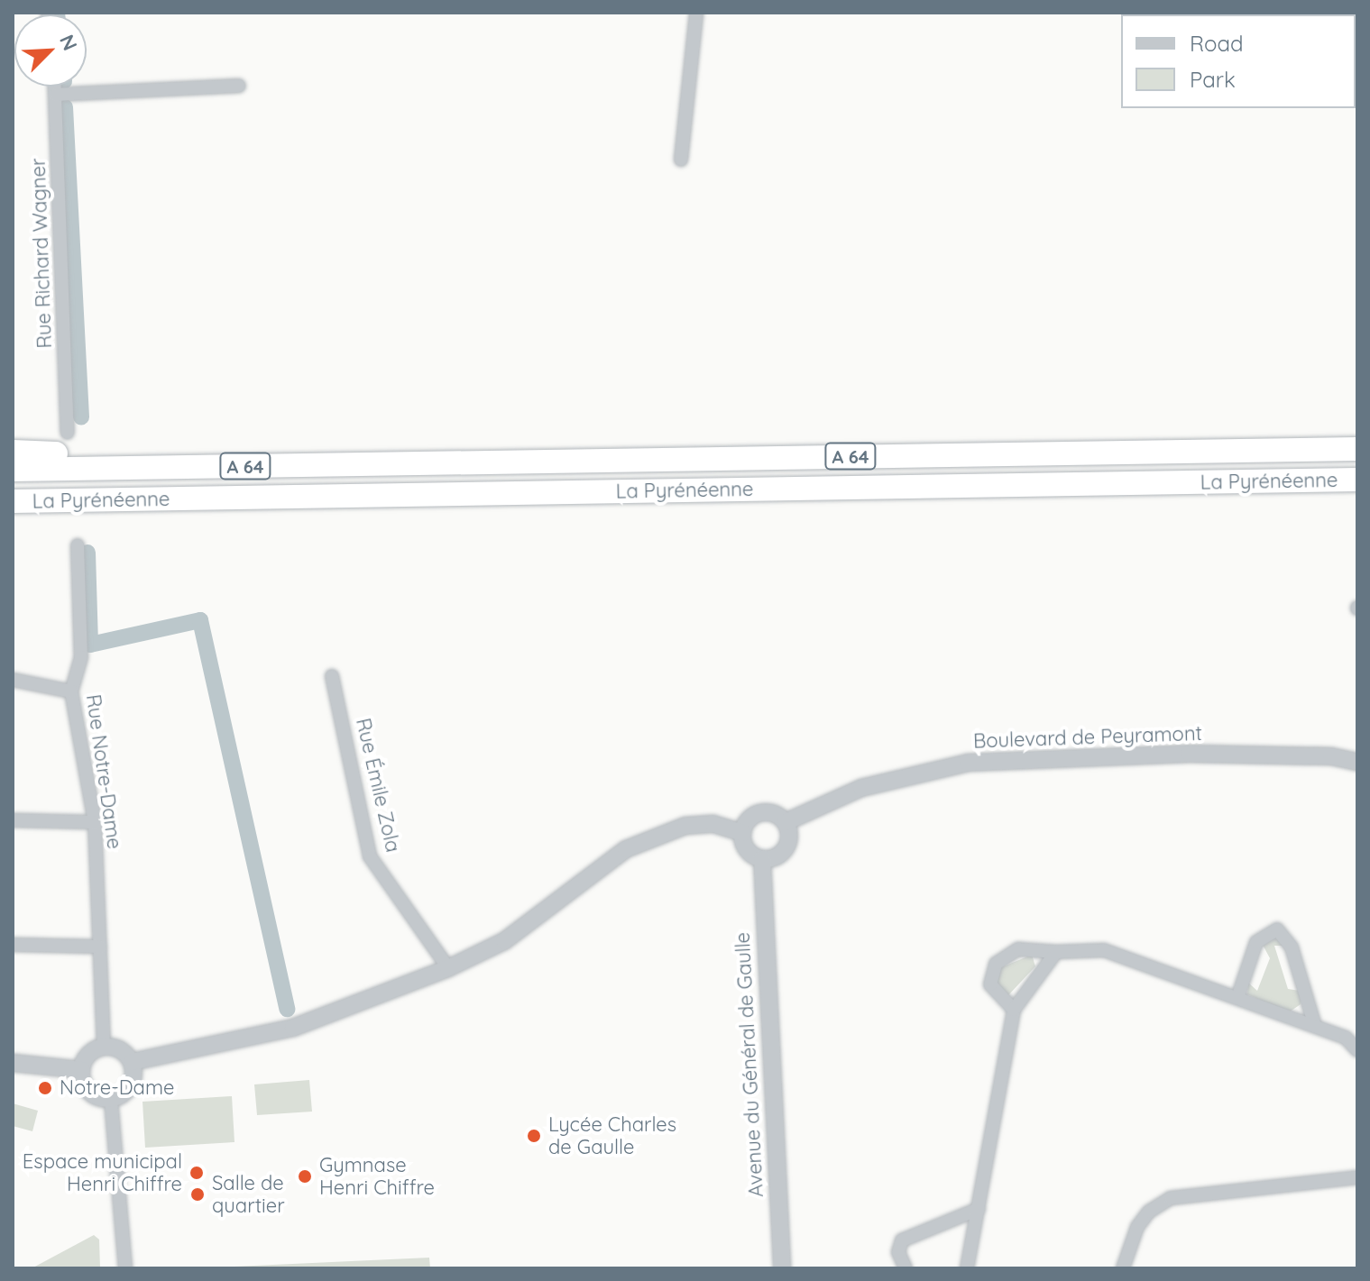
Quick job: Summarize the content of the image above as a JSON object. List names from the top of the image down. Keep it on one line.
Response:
{"streets":{"highway":["A 64","La Pyrénéenne"],"street":["Rue Richard Wagner","Boulevard de Peyramont","Rue Notre-Dame","Rue Émile Zola","Avenue du Général de Gaulle"]},"crossings":[["Boulevard de Peyramont","Avenue du Général de Gaulle"]],"places":["Notre-Dame","Lycée Charles de Gaulle","Espace municipal Henri Chiffre","Gymnase Henri Chiffre","Salle de quartier"],"legend":["Road","Park"],"north":"top right"}
